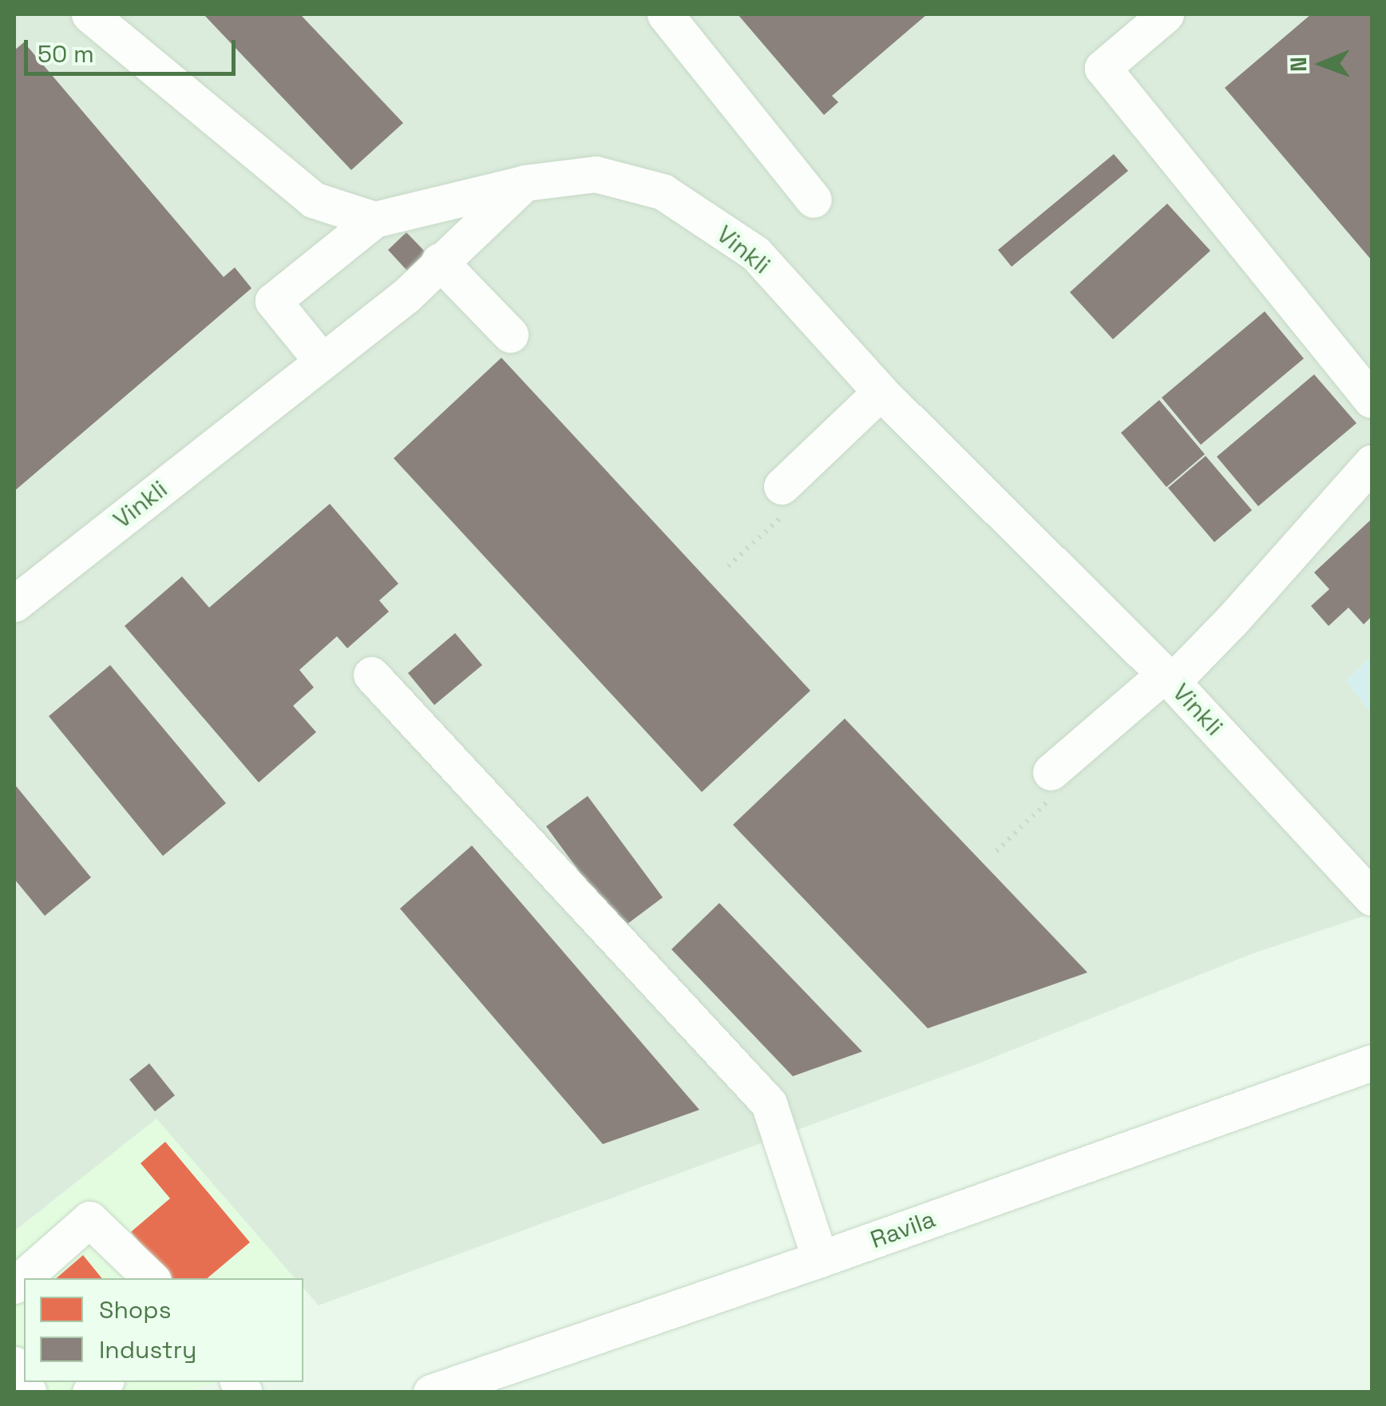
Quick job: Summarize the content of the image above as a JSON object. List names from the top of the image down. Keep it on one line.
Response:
{"streets":{"street":["Vinkli","Ravila"]},"legend":["Shops","Industry"],"scale_bar":"50 m","north":"left"}
